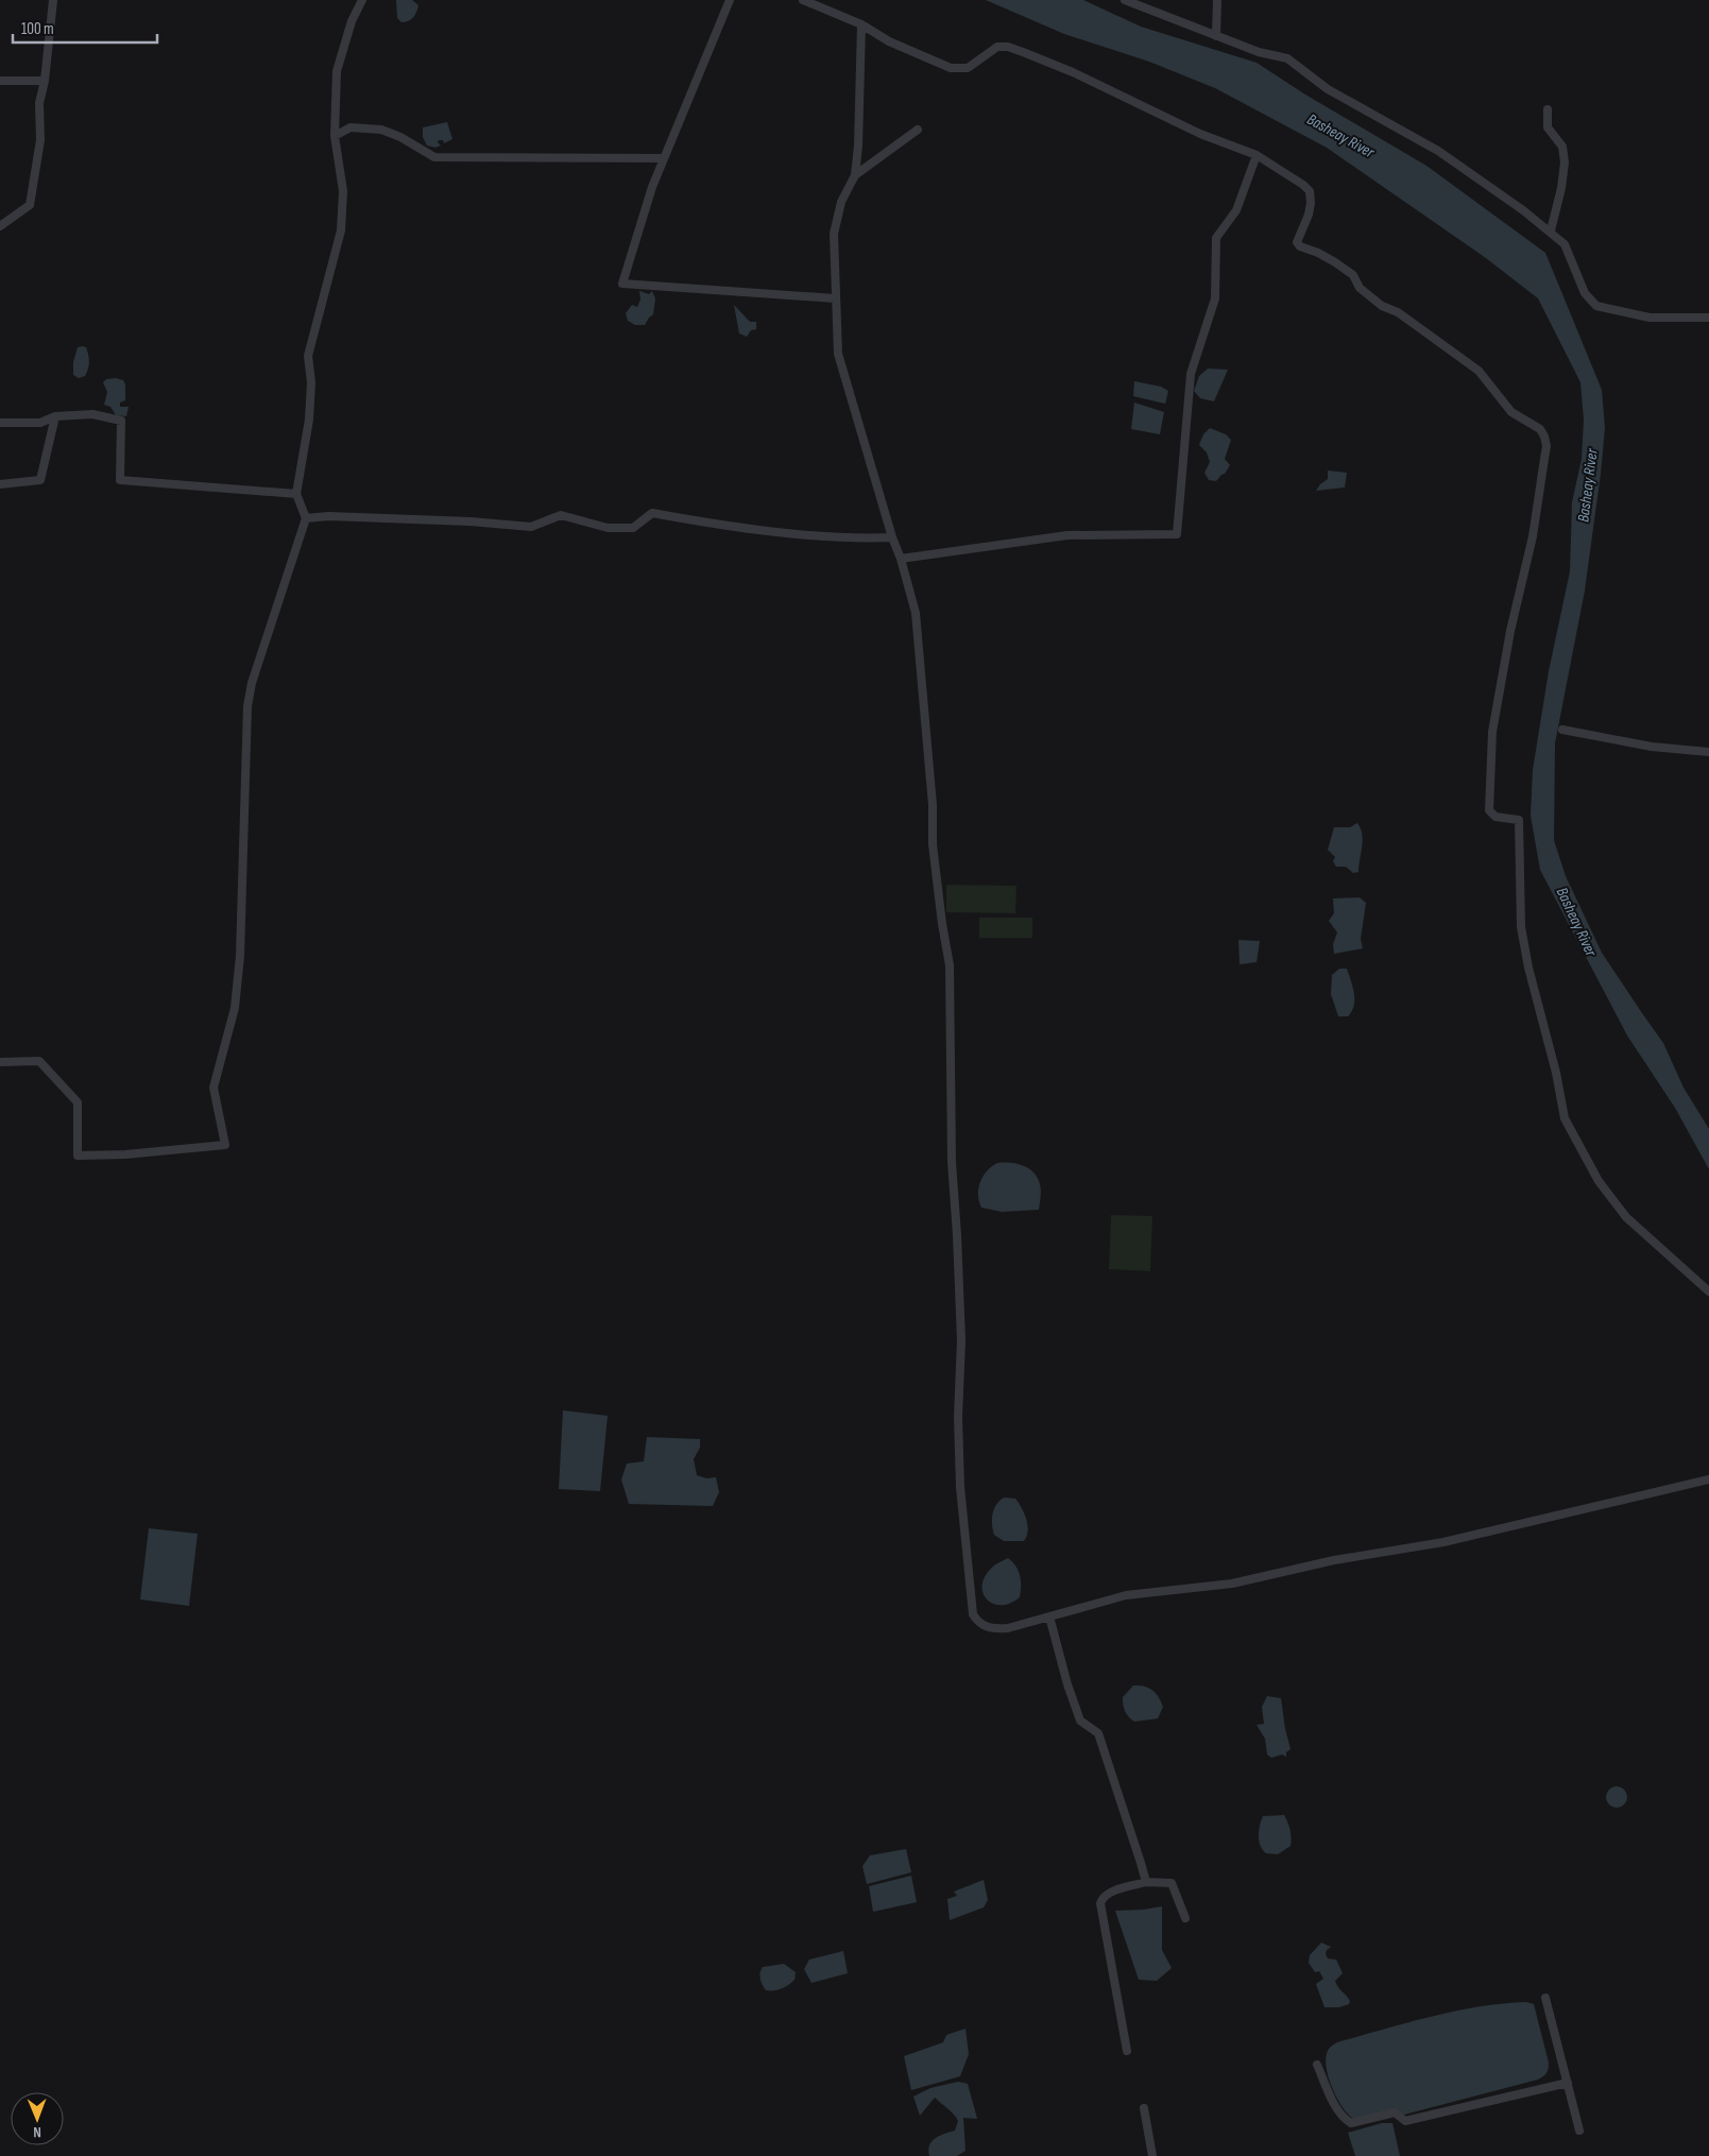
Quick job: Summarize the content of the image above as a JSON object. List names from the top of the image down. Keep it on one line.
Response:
{"water":["Basheay River"],"scale_bar":"100 m","north":"bottom"}
